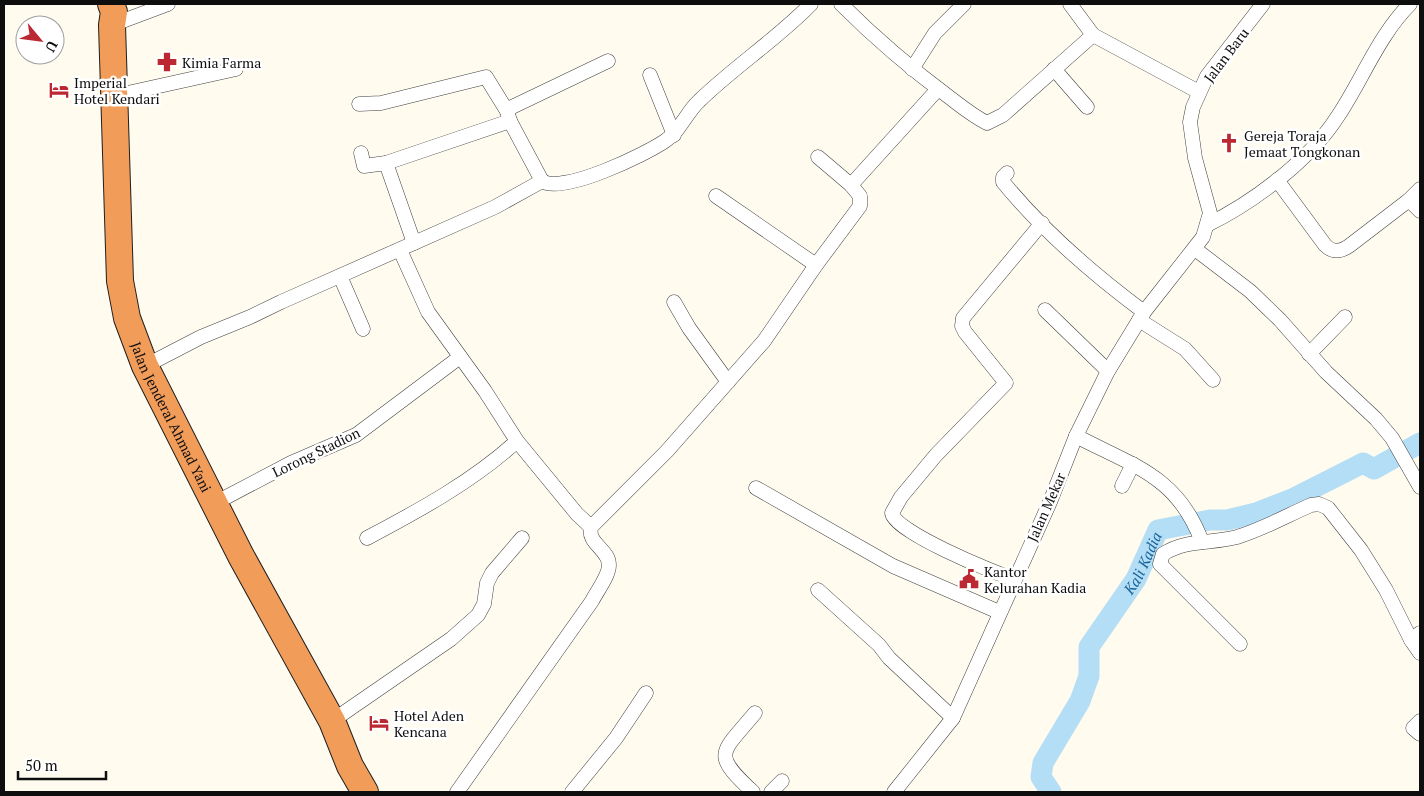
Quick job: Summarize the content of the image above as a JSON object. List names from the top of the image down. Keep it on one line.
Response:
{"streets":{"highway":["Jalan Jenderal Ahmad Yani"],"street":["Jalan Baru","Lorong Stadion","Jalan Mekar"]},"crossings":[["Jalan Baru","Jalan Mekar"],["Jalan Jenderal Ahmad Yani","Lorong Stadion"]],"water":["Kali Kadia"],"places":{"pharmacy":["Kimia Farma"],"hotel":["Imperial Hotel Kendari","Hotel Aden Kencana"],"church":["Gereja Toraja Jemaat Tongkonan"],"public building":["Kantor Kelurahan Kadia"]},"scale_bar":"50 m","north":"bottom right"}
